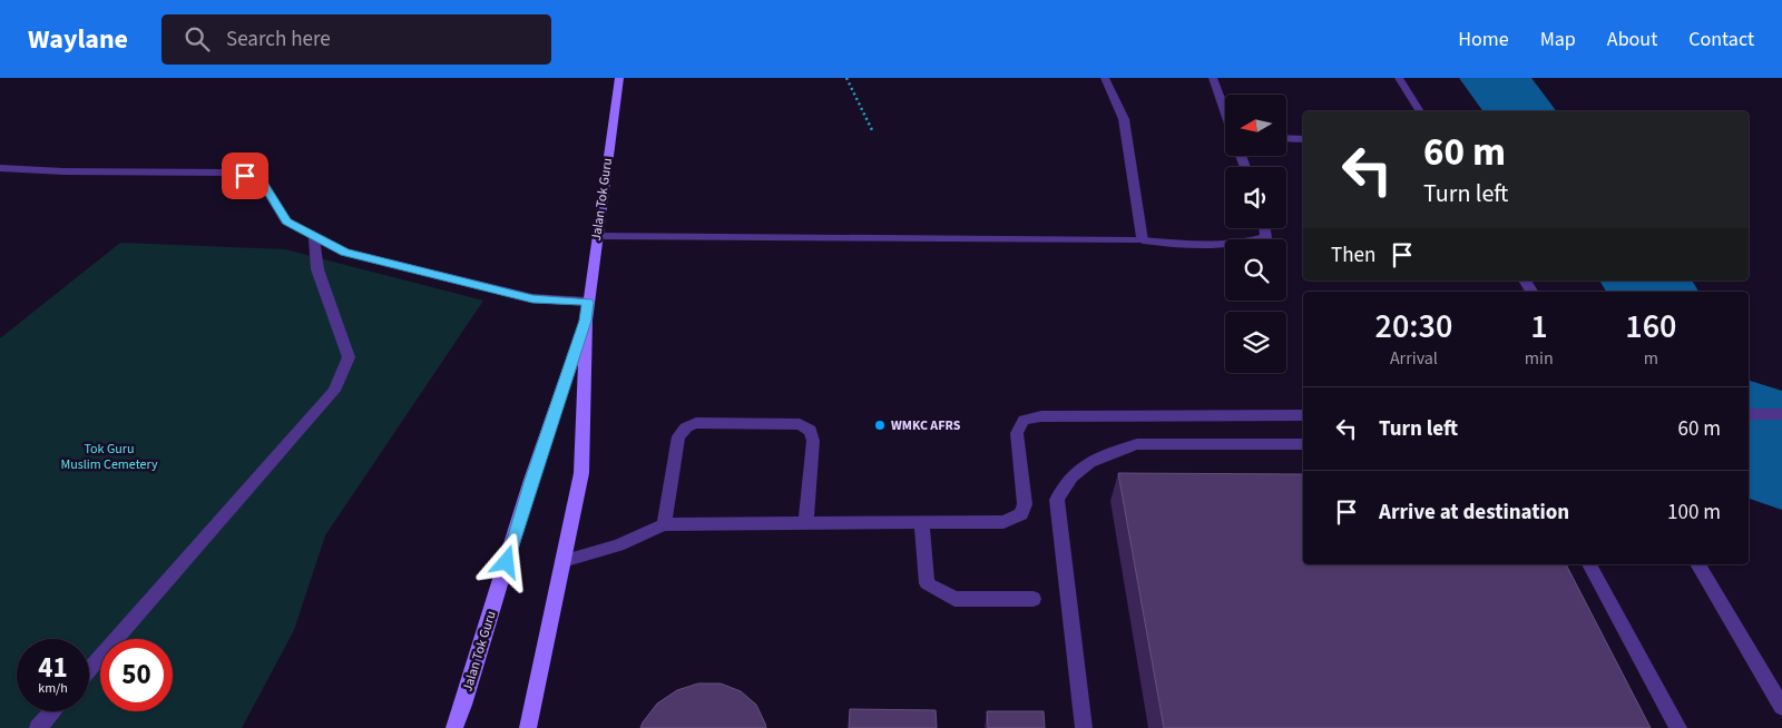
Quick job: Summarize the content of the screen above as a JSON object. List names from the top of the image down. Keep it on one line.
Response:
{"streets":{"main road":["Jalan Tok Guru"]},"parks":["Tok Guru Muslim Cemetery"],"places":["WMKC AFRS"],"north":"left","page":{"header":"Waylane","search":"Search here","nav":["Home","Map","About","Contact"],"turn":["60 m","Turn left"],"then":"Then","eta":["20:30","Arrival","1","min","160","m"],"list":[{"name":"Turn left","value":"60 m"},{"name":"Arrive at destination","value":"100 m"}],"speed":"41 km/h","limit":"50"}}
